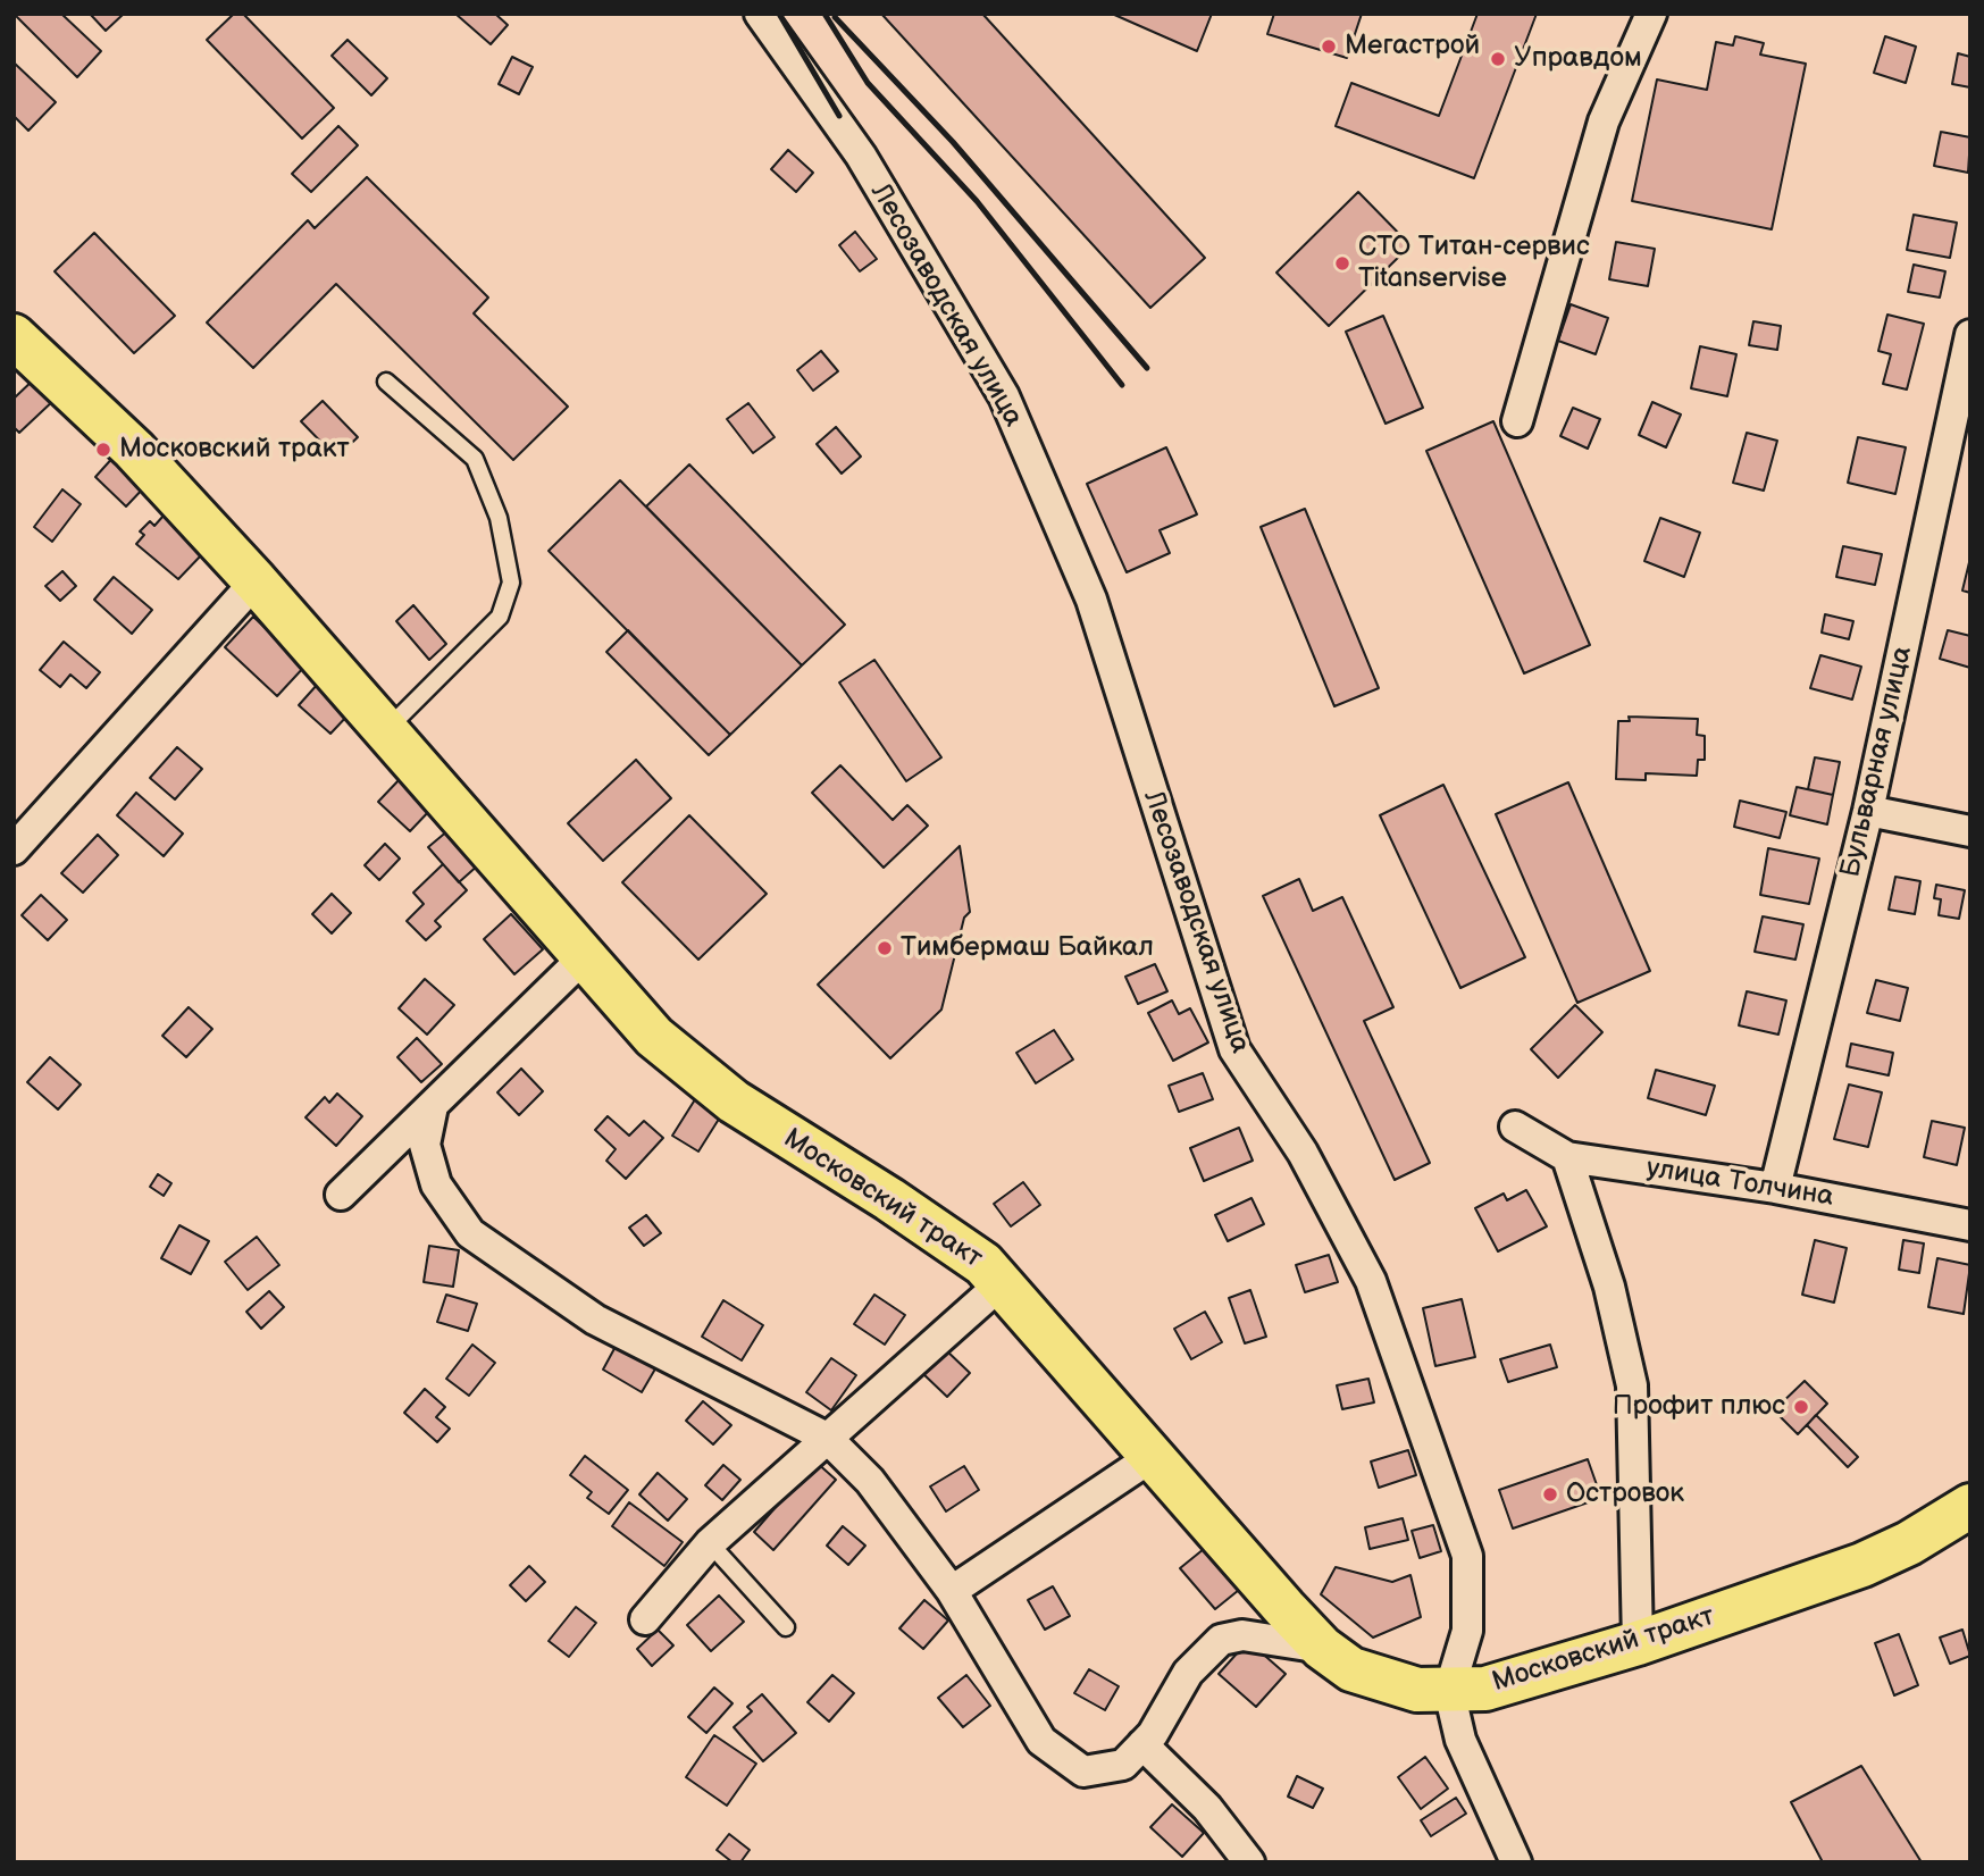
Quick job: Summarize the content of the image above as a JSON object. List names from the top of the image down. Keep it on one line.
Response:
{"streets":{"main road":["Московский тракт"],"street":["Лесозаводская улица","Бульварная улица","улица Толчина"]},"crossings":[["Лесозаводская улица","Московский тракт"],["Бульварная улица","улица Толчина"]],"places":["Мегастрой","Управдом","СТО Титан-сервис Titanservise","Московский тракт","Тимбермаш Байкал","Профит плюс","Островок"]}
